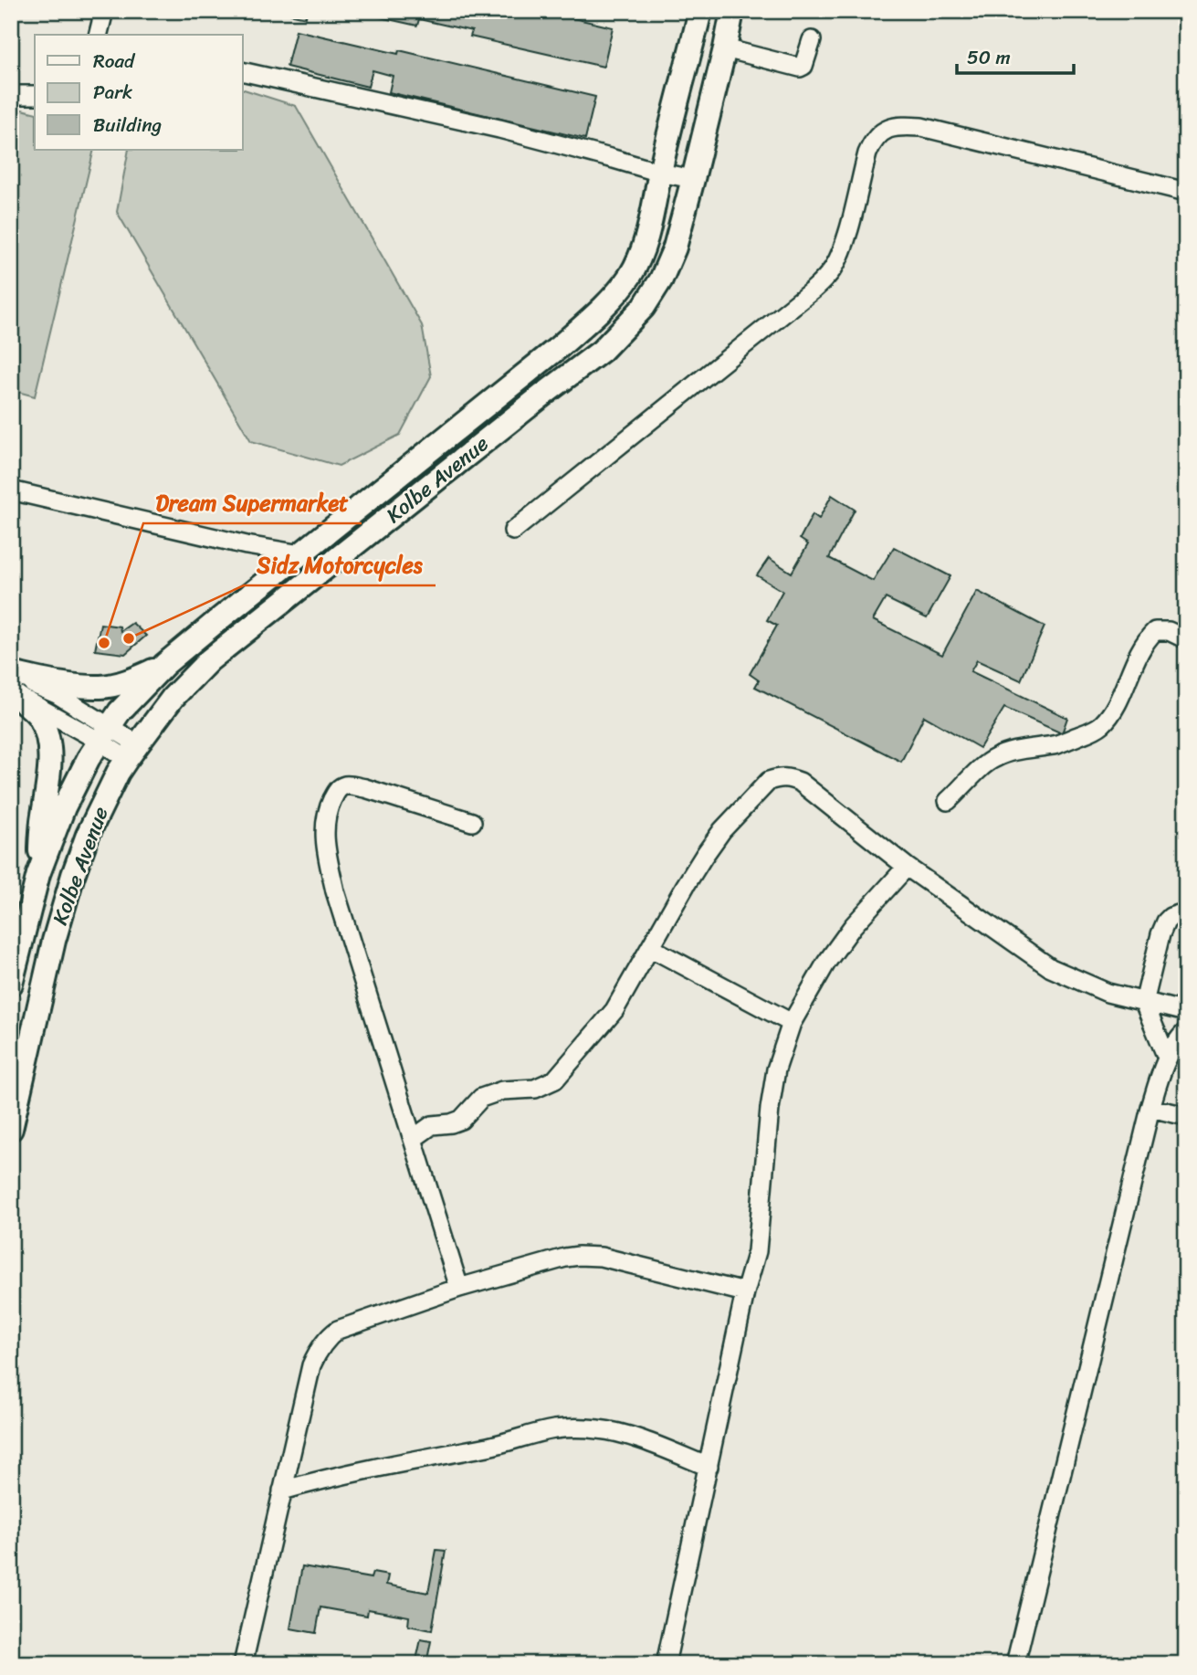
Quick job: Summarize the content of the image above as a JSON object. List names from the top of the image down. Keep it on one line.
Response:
{"streets":{"main road":["Kolbe Avenue"]},"places":["Sidz Motorcycles","Dream Supermarket"],"legend":["Road","Park","Building"],"scale_bar":"50 m"}
